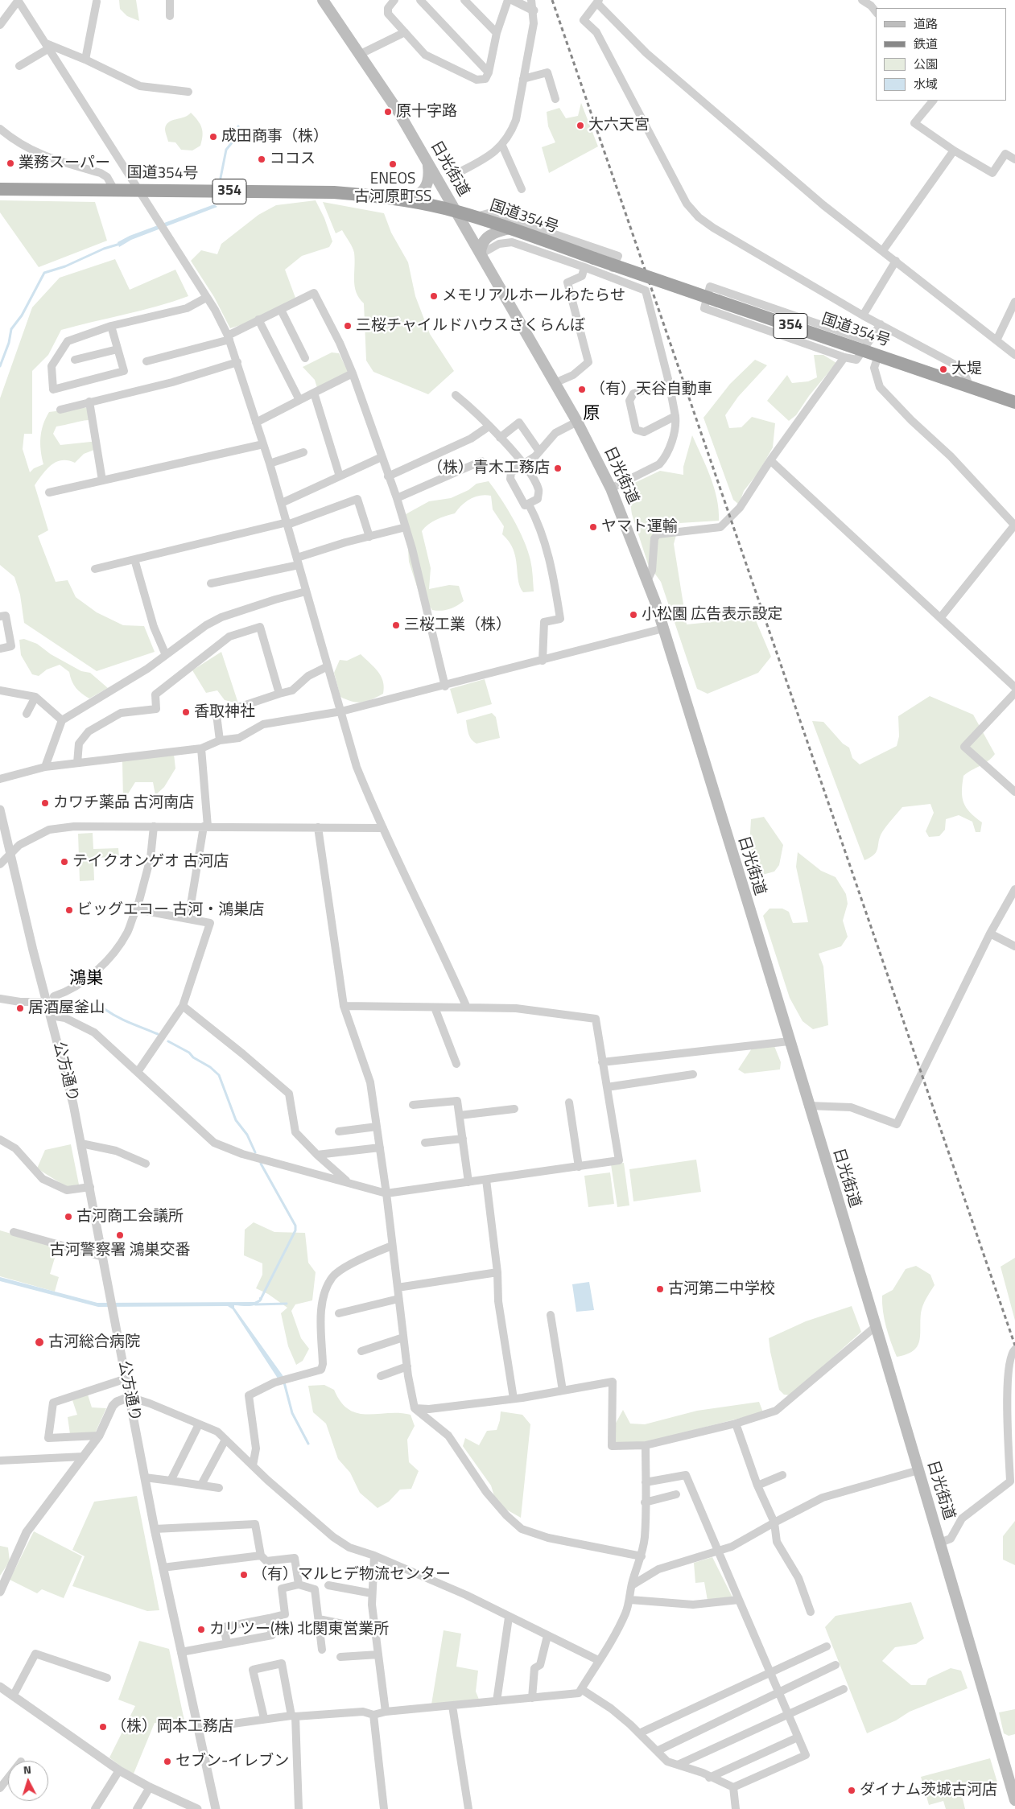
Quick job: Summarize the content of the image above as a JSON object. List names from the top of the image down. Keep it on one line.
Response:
{"streets":{"highway":["国道354号","354"],"main road":["日光街道"],"street":["公方通り"]},"crossings":[["日光街道","国道354号"]],"districts":["原","鴻巣"],"places":["原十字路","大六天宮","成田商事（株）","ココス","業務スーパー","ENEOS 古河原町SS","メモリアルホールわたらせ","三桜チャイルドハウスさくらんぼ","大堤","（有）天谷自動車","（株）青木工務店","ヤマト運輸","小松園 広告表示設定","三桜工業（株）","香取神社","カワチ薬品 古河南店","テイクオンゲオ 古河店","ビッグエコー 古河・鴻巣店","居酒屋釜山","古河商工会議所","古河警察署 鴻巣交番","古河第二中学校","古河総合病院","（有）マルヒデ物流センター","カリツー(株) 北関東営業所","（株）岡本工務店","セブン-イレブン","ダイナム茨城古河店"],"legend":["道路","鉄道","公園","水域"],"north":"top"}
